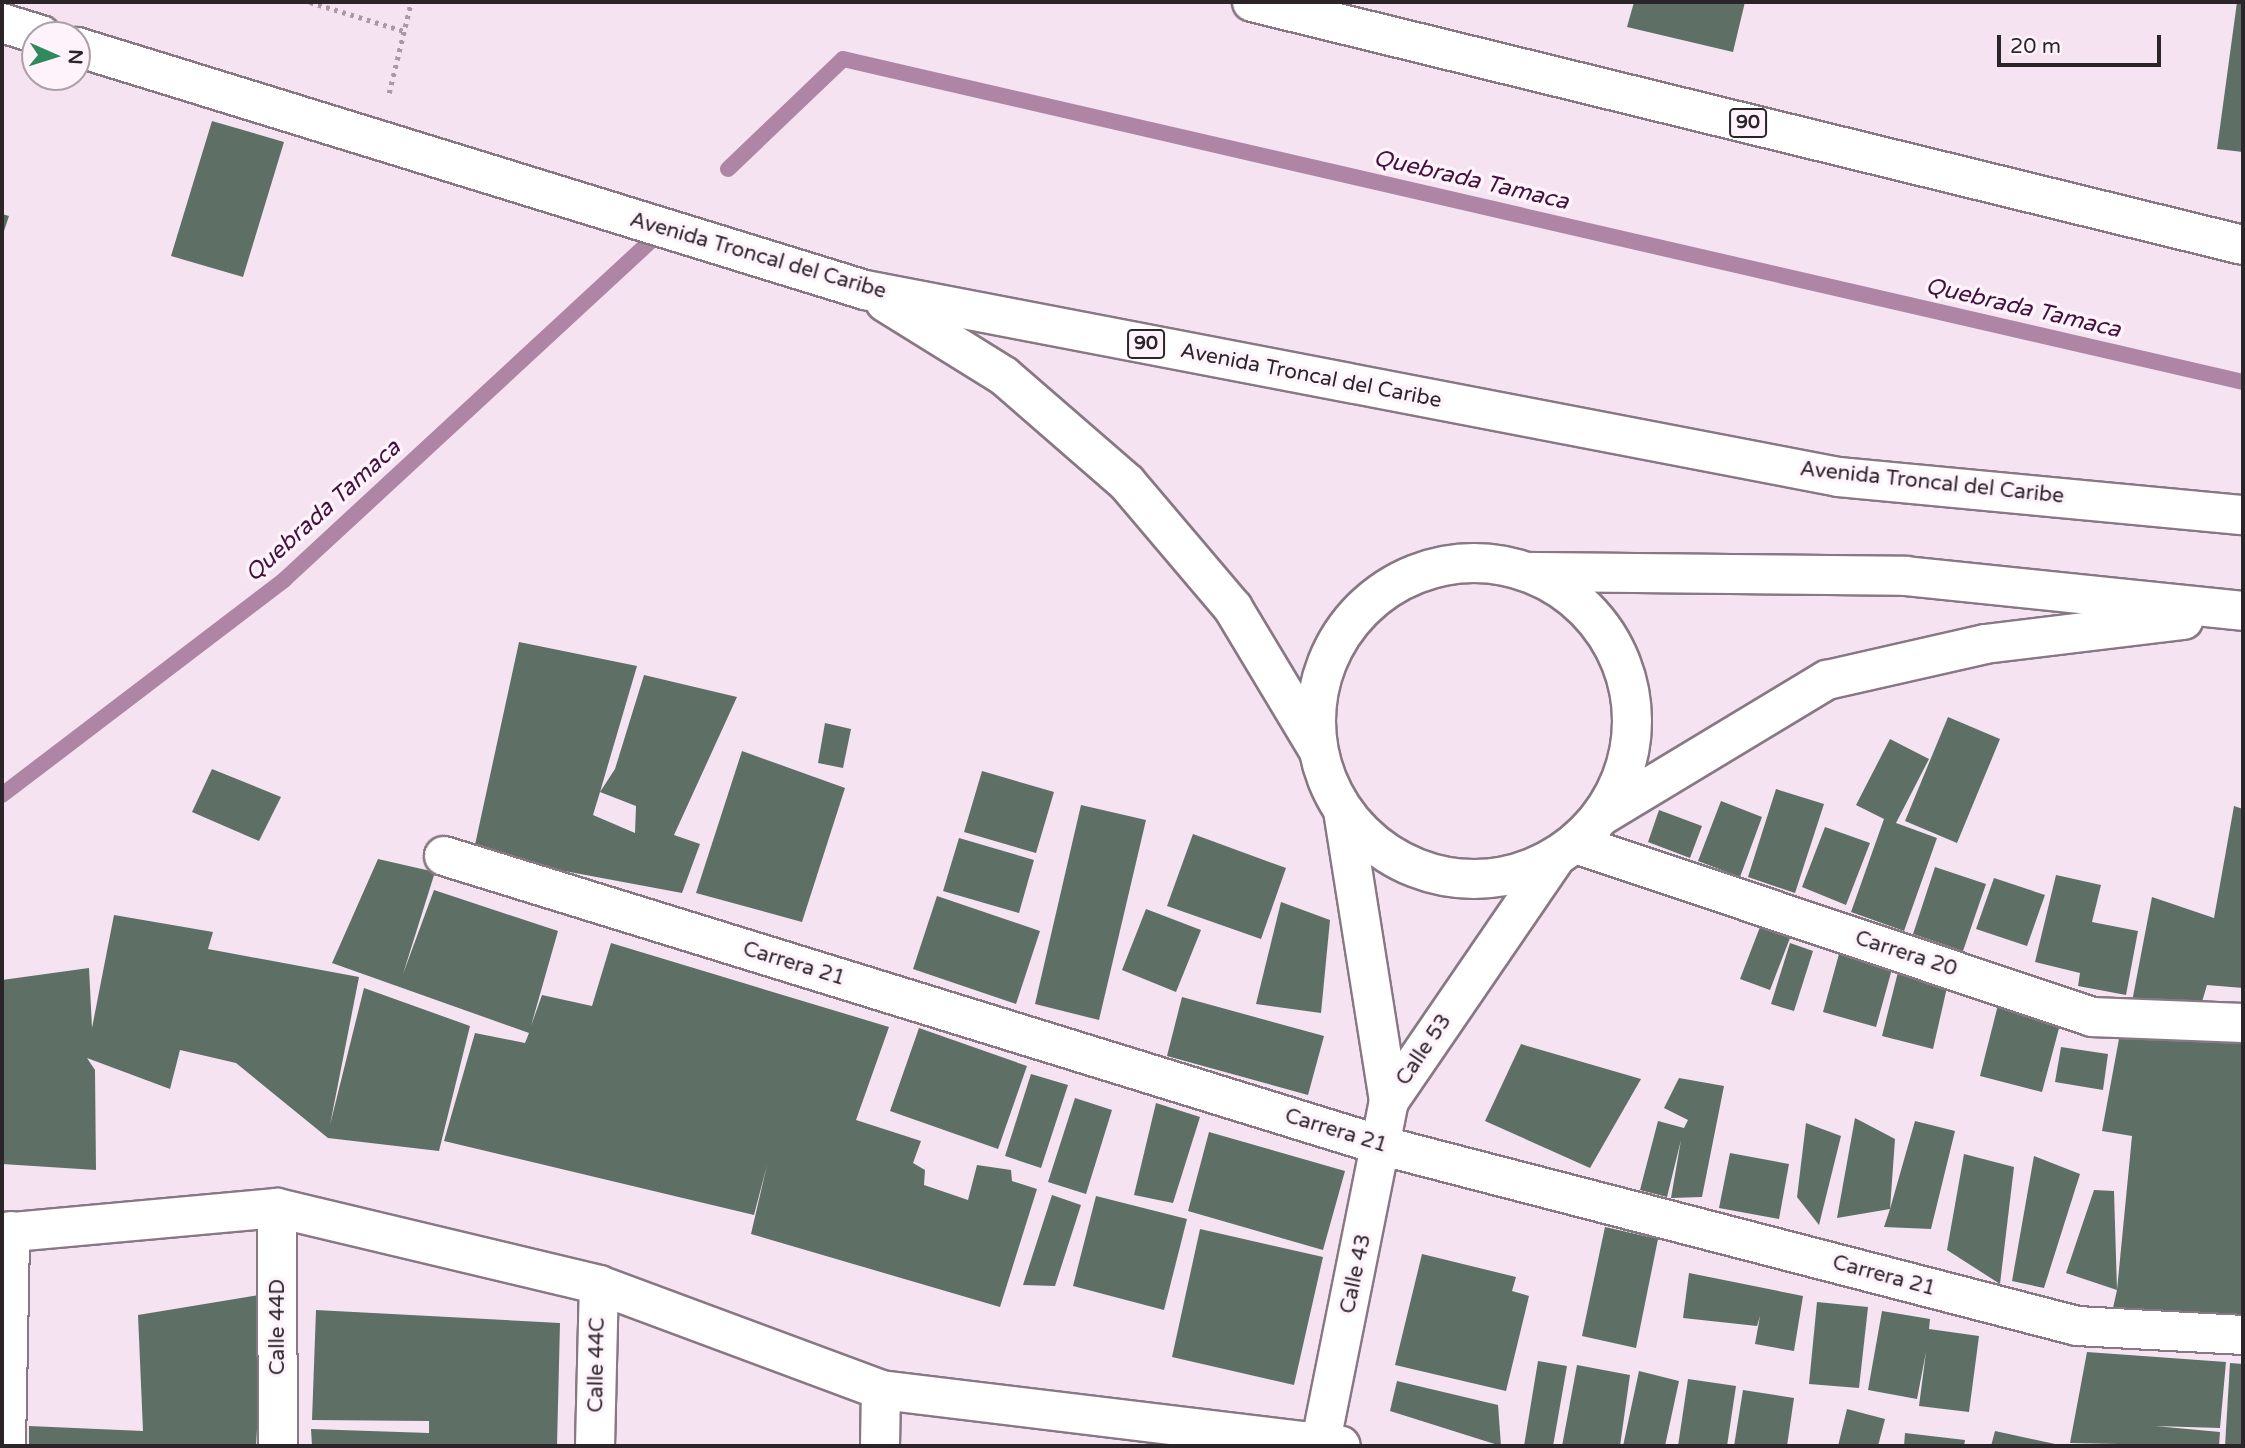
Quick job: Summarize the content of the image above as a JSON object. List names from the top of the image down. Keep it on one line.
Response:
{"streets":{"main road":["90","Avenida Troncal del Caribe","Carrera 20","Carrera 21","Calle 53","Calle 43","Calle 44D","Calle 44C"]},"crossings":[["Carrera 20","Calle 53"],["Carrera 21","Calle 43"],["Calle 53","Calle 43"]],"water":["Quebrada Tamaca"],"scale_bar":"20 m","north":"right"}
